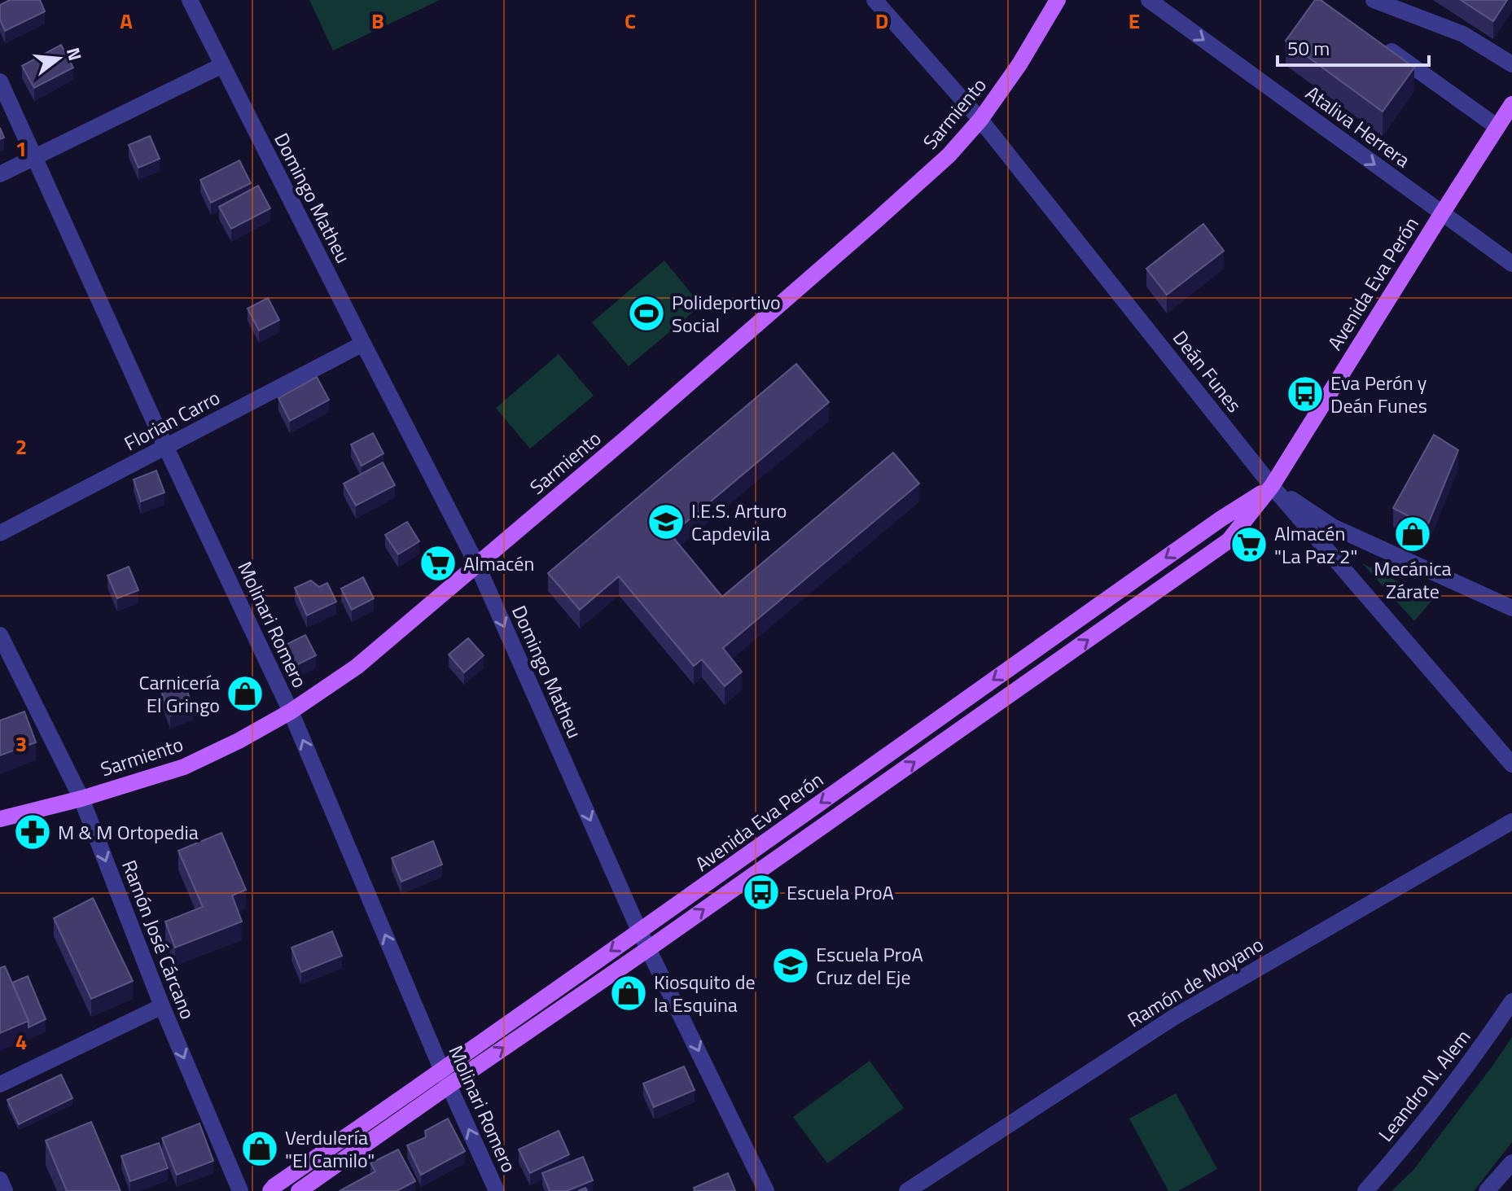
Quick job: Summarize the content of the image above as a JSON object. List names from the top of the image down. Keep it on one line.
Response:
{"streets":{"main road":["Sarmiento","Avenida Eva Perón"],"street":["Ataliva Herrera","Domingo Matheu","Deán Funes","Florian Carro","Molinari Romero","Ramón José Cárcano","Ramón de Moyano","Leandro N. Alem"]},"crossings":[["Sarmiento","Domingo Matheu"],["Sarmiento","Deán Funes"],["Sarmiento","Molinari Romero"],["Sarmiento","Ramón José Cárcano"],["Ataliva Herrera","Avenida Eva Perón"],["Domingo Matheu","Avenida Eva Perón"],["Domingo Matheu","Florian Carro"],["Avenida Eva Perón","Deán Funes"],["Avenida Eva Perón","Molinari Romero"],["Florian Carro","Molinari Romero"]],"one_way":["Domingo Matheu","Molinari Romero","Ramón José Cárcano"],"places":{"sports":["Polideportivo Social"],"bus stop":["Eva Perón y Deán Funes","Escuela ProA"],"school or university":["I.E.S. Arturo Capdevila","Escuela ProA Cruz del Eje"],"shop":["Mecánica Zárate","Carnicería El Gringo","Kiosquito de la Esquina","Verdulería \"El Camilo\""],"supermarket":["Almacén \"La Paz 2\"","Almacén"],"pharmacy":["M & M Ortopedia"]},"scale_bar":"50 m","north":"right","grid":{"columns":["A","B","C","D","E"],"rows":["1","2","3","4"]}}
